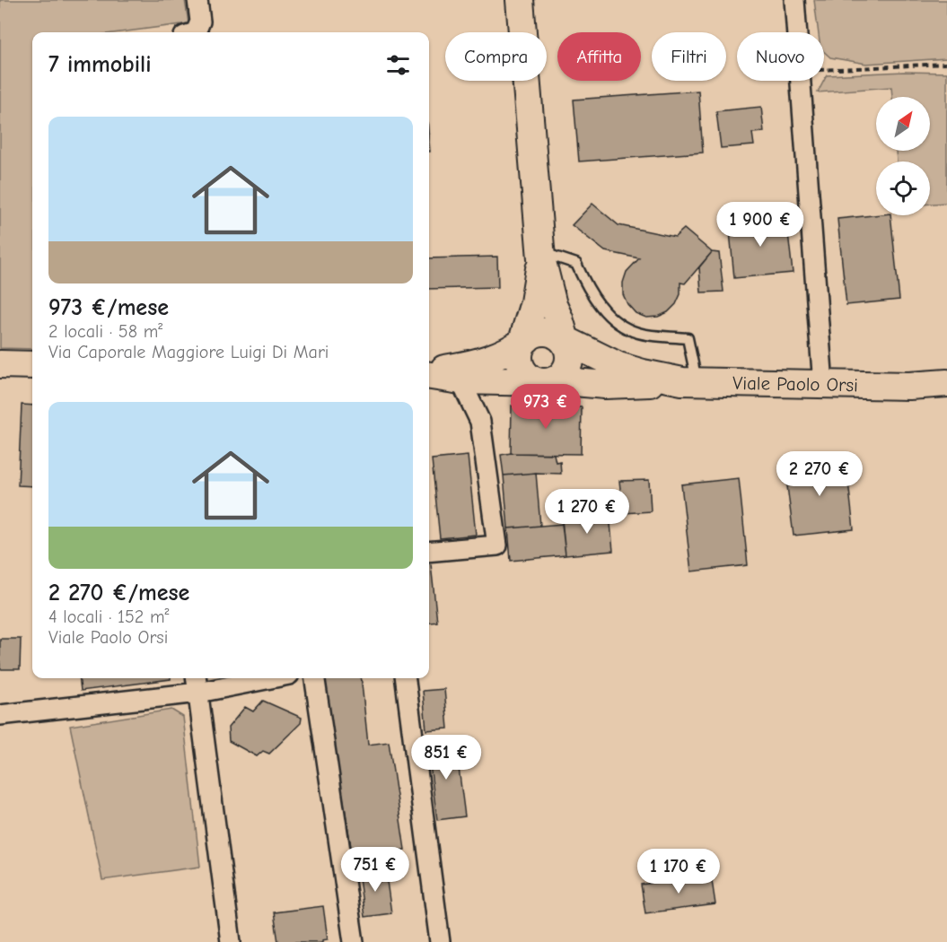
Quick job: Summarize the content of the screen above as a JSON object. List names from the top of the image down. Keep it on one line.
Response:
{"streets":{"main road":["Viale Paolo Orsi"]},"north":"top right","page":{"chip":["Compra","Affitta","Filtri","Nuovo"],"heading":"7 immobili","list":[{"name":"973 €/mese","note":"2 locali · 58 m² · Via Caporale Maggiore Luigi Di Mari"},{"name":"2 270 €/mese","note":"4 locali · 152 m² · Viale Paolo Orsi"}],"price":["1 900 €","973 €","2 270 €","1 270 €","851 €","751 €","1 170 €"]}}
